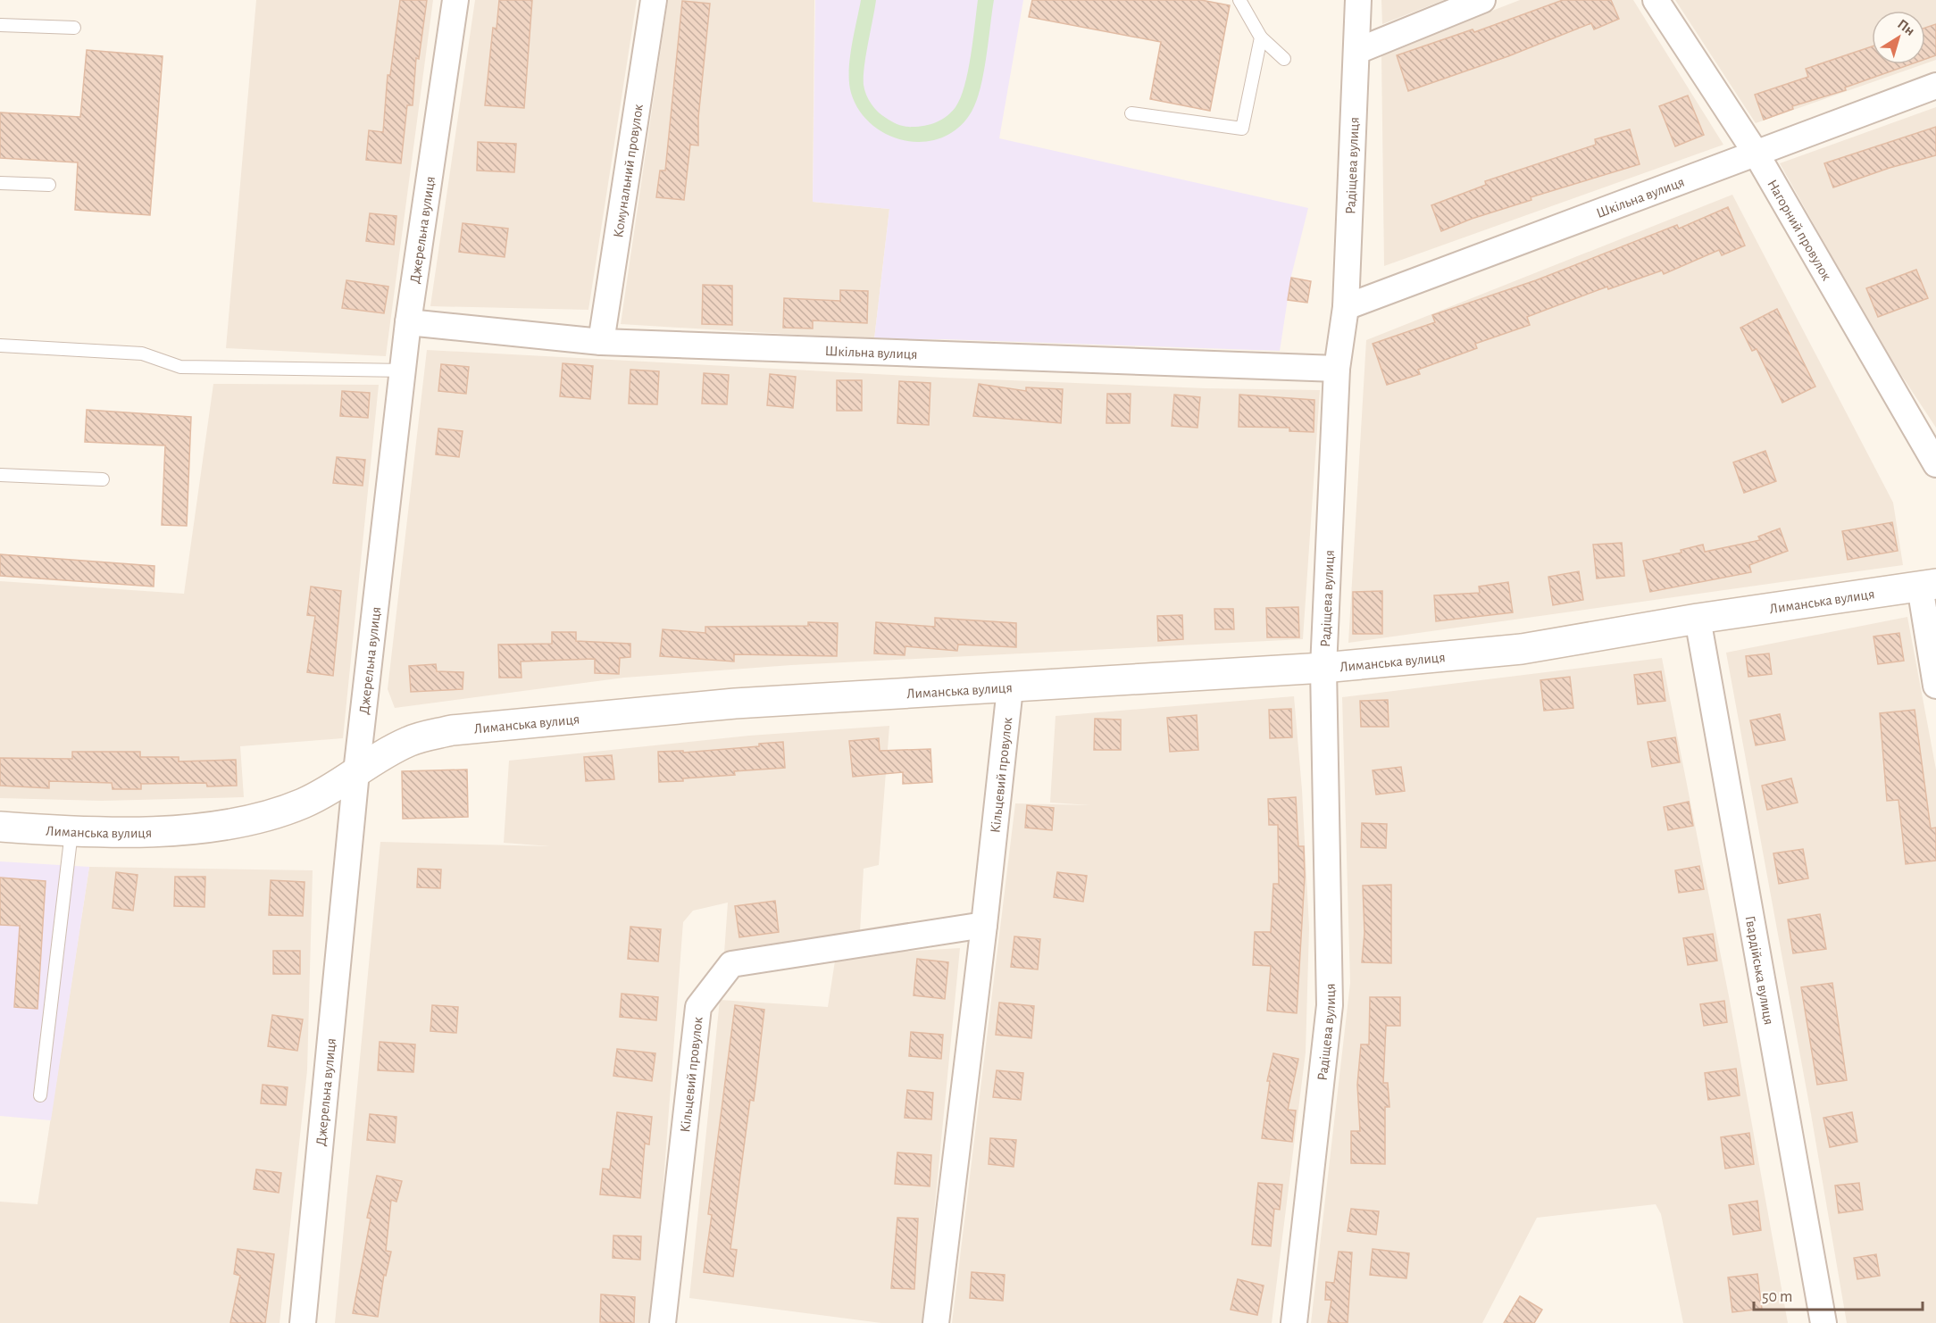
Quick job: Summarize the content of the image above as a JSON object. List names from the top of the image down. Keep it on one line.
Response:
{"streets":{"street":["Радіщева вулиця","Комунальний провулок","Шкільна вулиця","Джерельна вулиця","Нагорний провулок","Лиманська вулиця","Кільцевий провулок","Гвардійська вулиця"]},"crossings":[["Радіщева вулиця","Шкільна вулиця"],["Радіщева вулиця","Лиманська вулиця"],["Комунальний провулок","Шкільна вулиця"],["Шкільна вулиця","Джерельна вулиця"],["Шкільна вулиця","Нагорний провулок"],["Джерельна вулиця","Лиманська вулиця"],["Лиманська вулиця","Кільцевий провулок"],["Лиманська вулиця","Гвардійська вулиця"]],"scale_bar":"50 m","north":"top right"}
